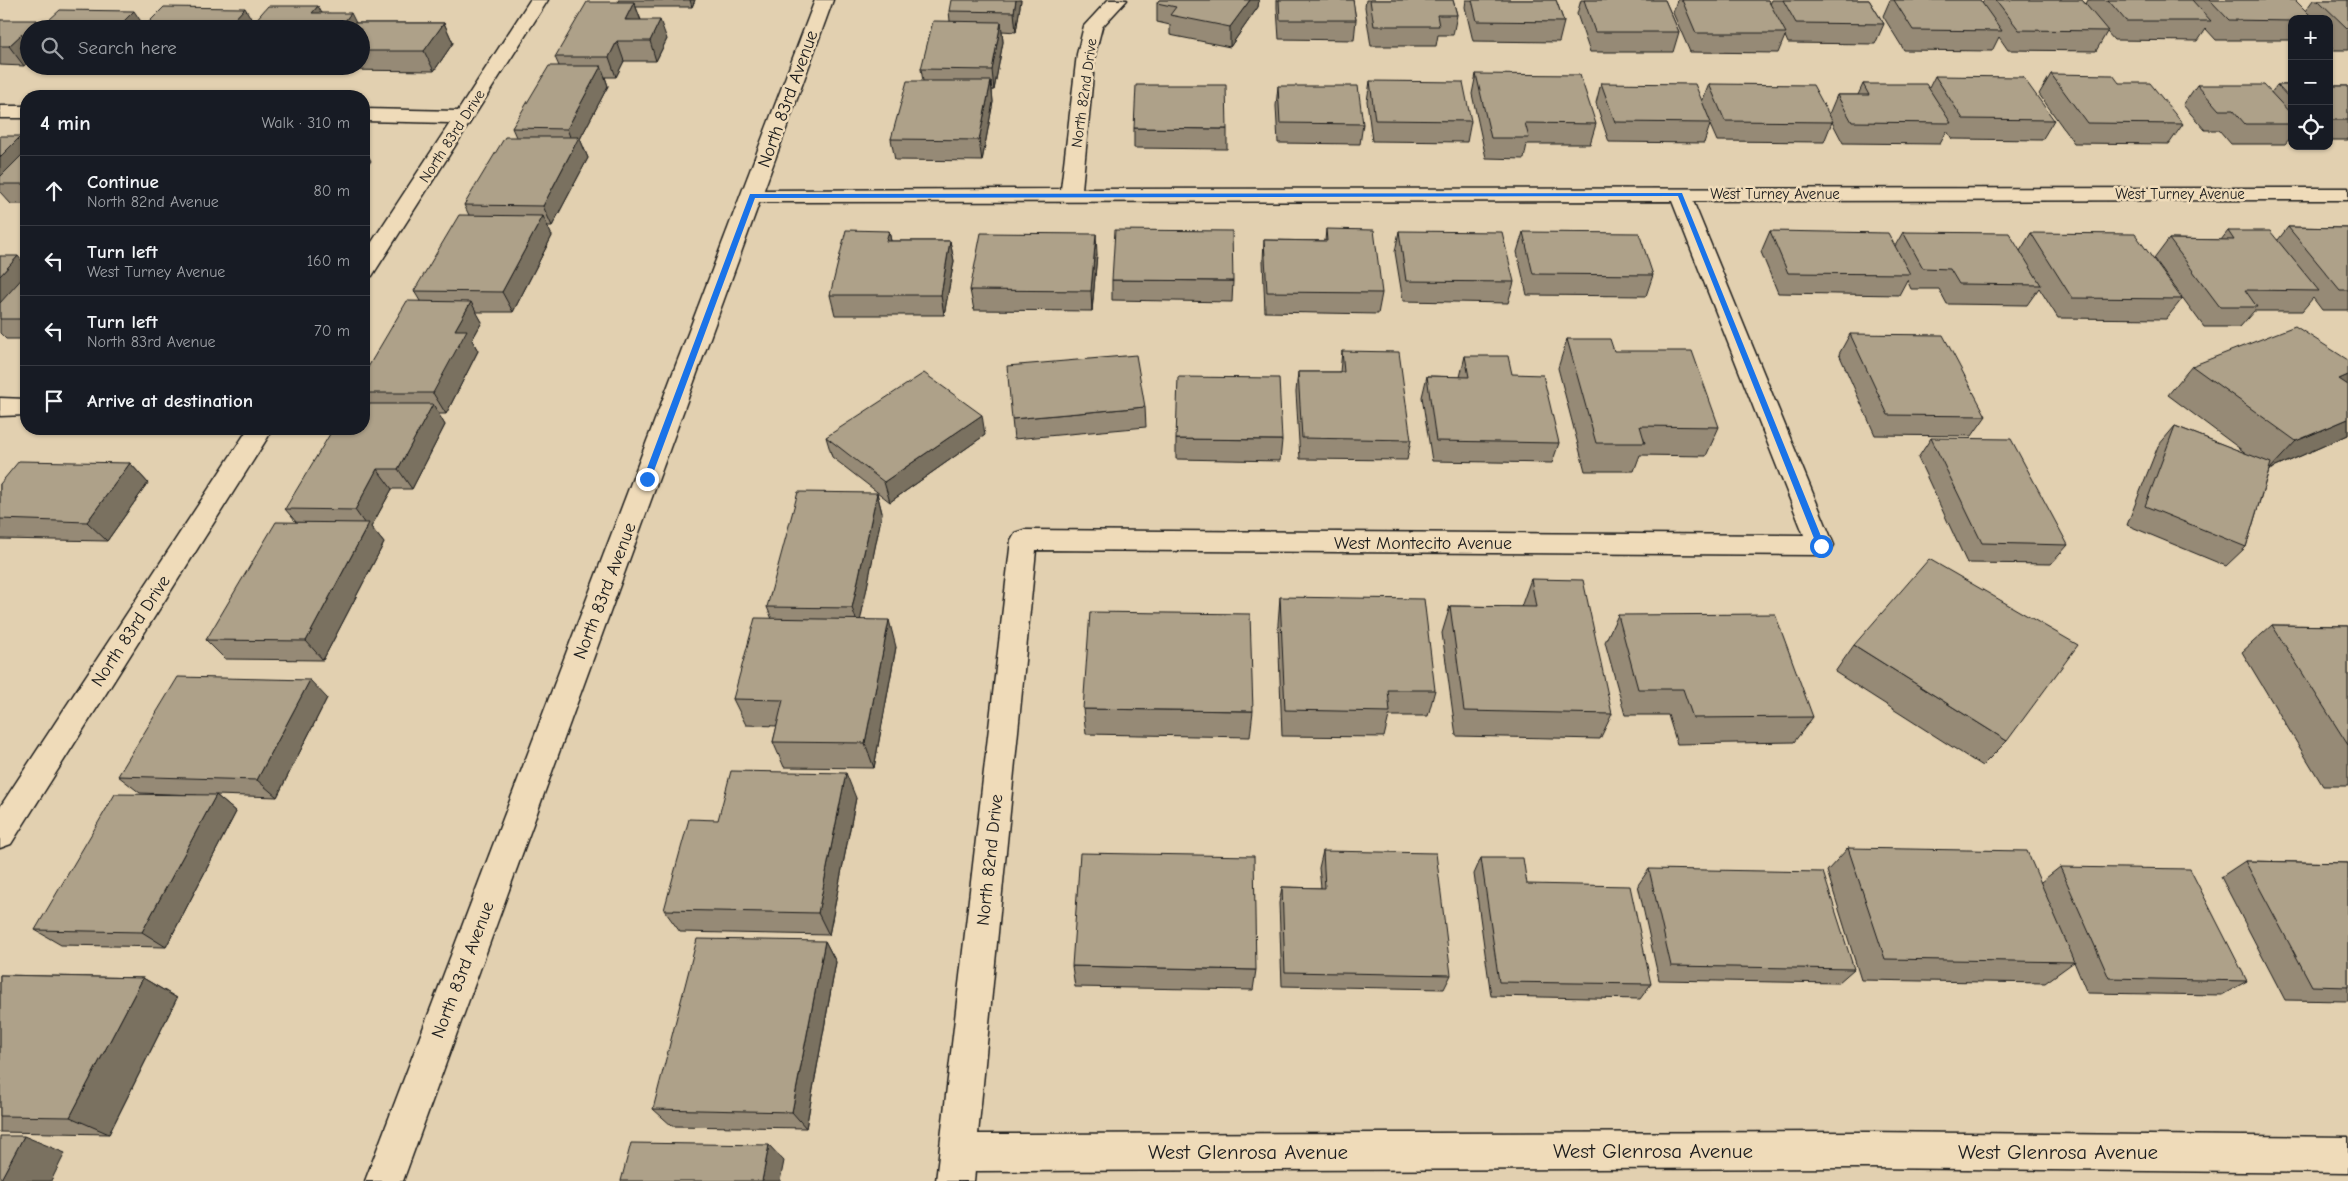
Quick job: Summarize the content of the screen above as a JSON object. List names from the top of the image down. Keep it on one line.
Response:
{"streets":{"street":["North 82nd Drive","North 83rd Avenue","North 83rd Drive","West Turney Avenue","West Montecito Avenue","West Glenrosa Avenue"]},"crossings":[["North 82nd Drive","West Turney Avenue"],["North 82nd Drive","West Montecito Avenue"],["North 82nd Drive","West Glenrosa Avenue"],["North 83rd Avenue","West Turney Avenue"],["West Turney Avenue","West Montecito Avenue"]],"page":{"map_buttons":["+","−"],"search":"Search here","heading":["4 min","Walk · 310 m"],"list":[["Continue","North 82nd Avenue","80 m"],["Turn left","West Turney Avenue","160 m"],["Turn left","North 83rd Avenue","70 m"],"Arrive at destination"]}}
